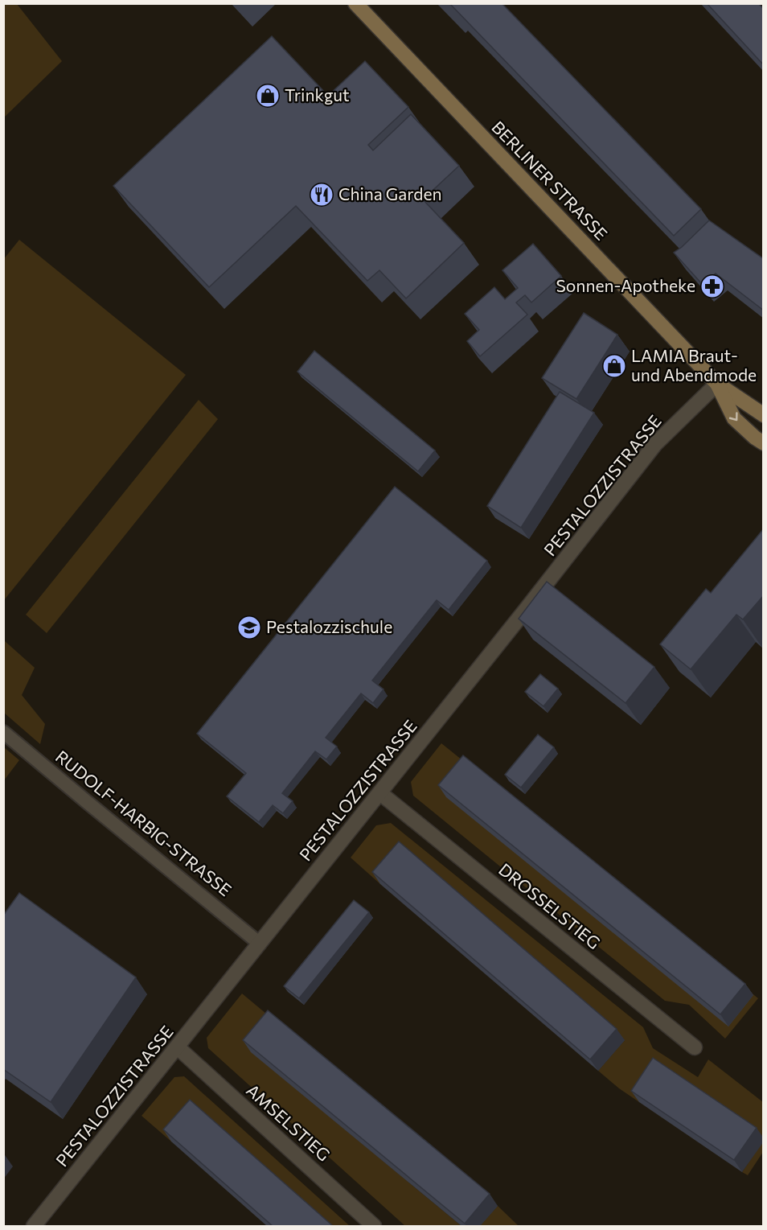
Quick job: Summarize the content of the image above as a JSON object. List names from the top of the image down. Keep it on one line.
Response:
{"streets":{"street":["BERLINER STRASSE","PESTALOZZISTRASSE","DROSSELSTIEG","AMSELSTIEG"],"lane":["RUDOLF-HARBIG-STRASSE"]},"crossings":[["BERLINER STRASSE","PESTALOZZISTRASSE"],["PESTALOZZISTRASSE","RUDOLF-HARBIG-STRASSE"],["PESTALOZZISTRASSE","DROSSELSTIEG"],["PESTALOZZISTRASSE","AMSELSTIEG"]],"places":{"shop":["Trinkgut","LAMIA Braut- und Abendmode"],"restaurant":["China Garden"],"pharmacy":["Sonnen-Apotheke"],"school or university":["Pestalozzischule"]}}
